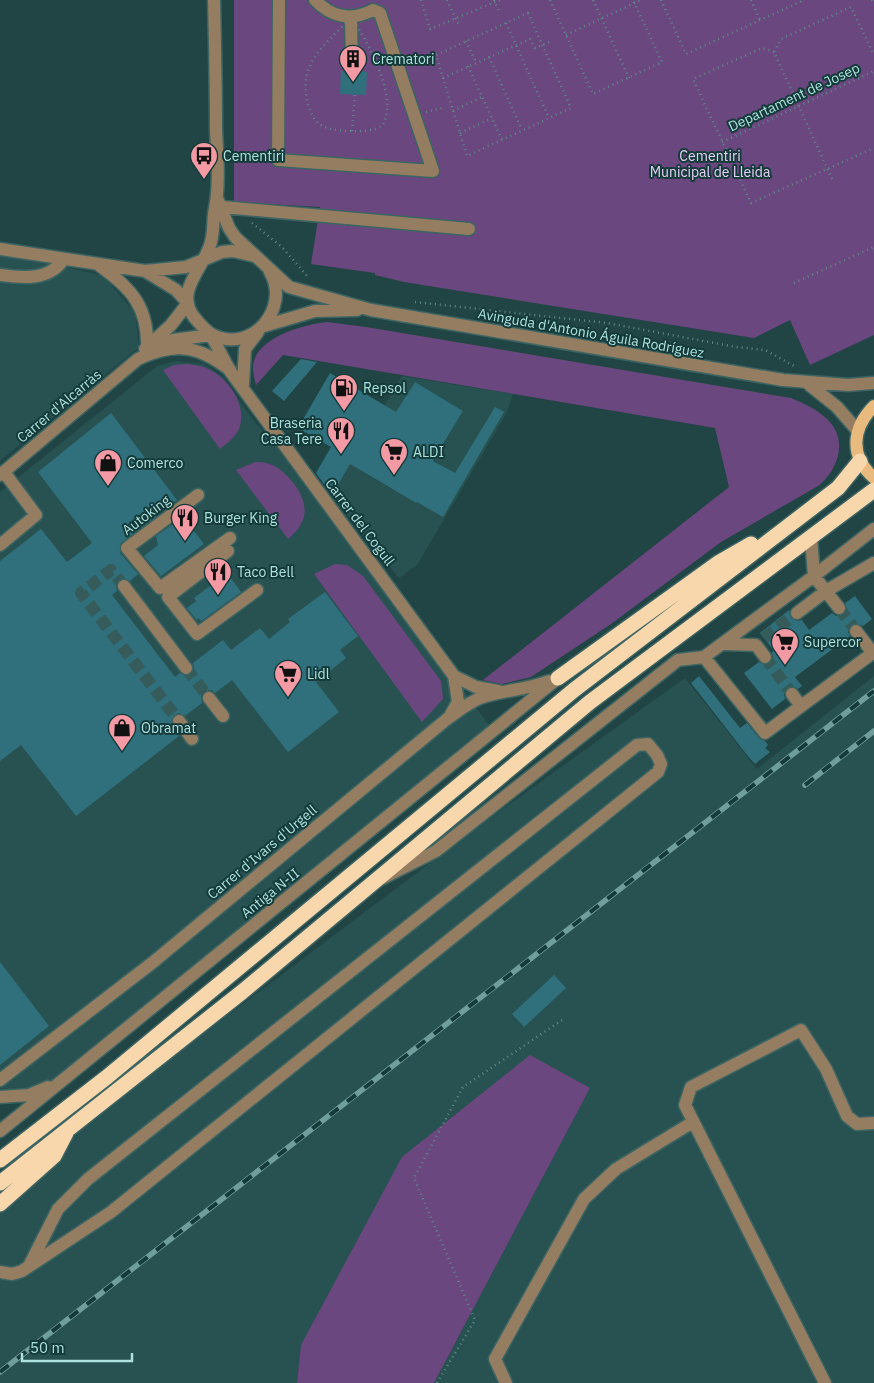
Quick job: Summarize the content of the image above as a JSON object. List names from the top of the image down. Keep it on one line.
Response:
{"streets":{"street":["Avinguda d'Antonio Águila Rodríguez","Carrer d'Alcarràs","Autoking","Carrer del Cogull","Carrer d'Ivars d'Urgell","Antiga N-II"],"path":["Departament de Josep"]},"crossings":[["Avinguda d'Antonio Águila Rodríguez","Carrer d'Alcarràs"],["Avinguda d'Antonio Águila Rodríguez","Carrer del Cogull"],["Carrer d'Alcarràs","Carrer del Cogull"],["Carrer d'Ivars d'Urgell","Antiga N-II"]],"parks":["Cementiri Municipal de Lleida"],"places":{"building":["Crematori"],"bus stop":["Cementiri"],"fuel station":["Repsol"],"restaurant":["Braseria Casa Tere","Burger King","Taco Bell"],"supermarket":["ALDI","Supercor","Lidl"],"shop":["Comerco","Obramat"]},"scale_bar":"50 m"}
